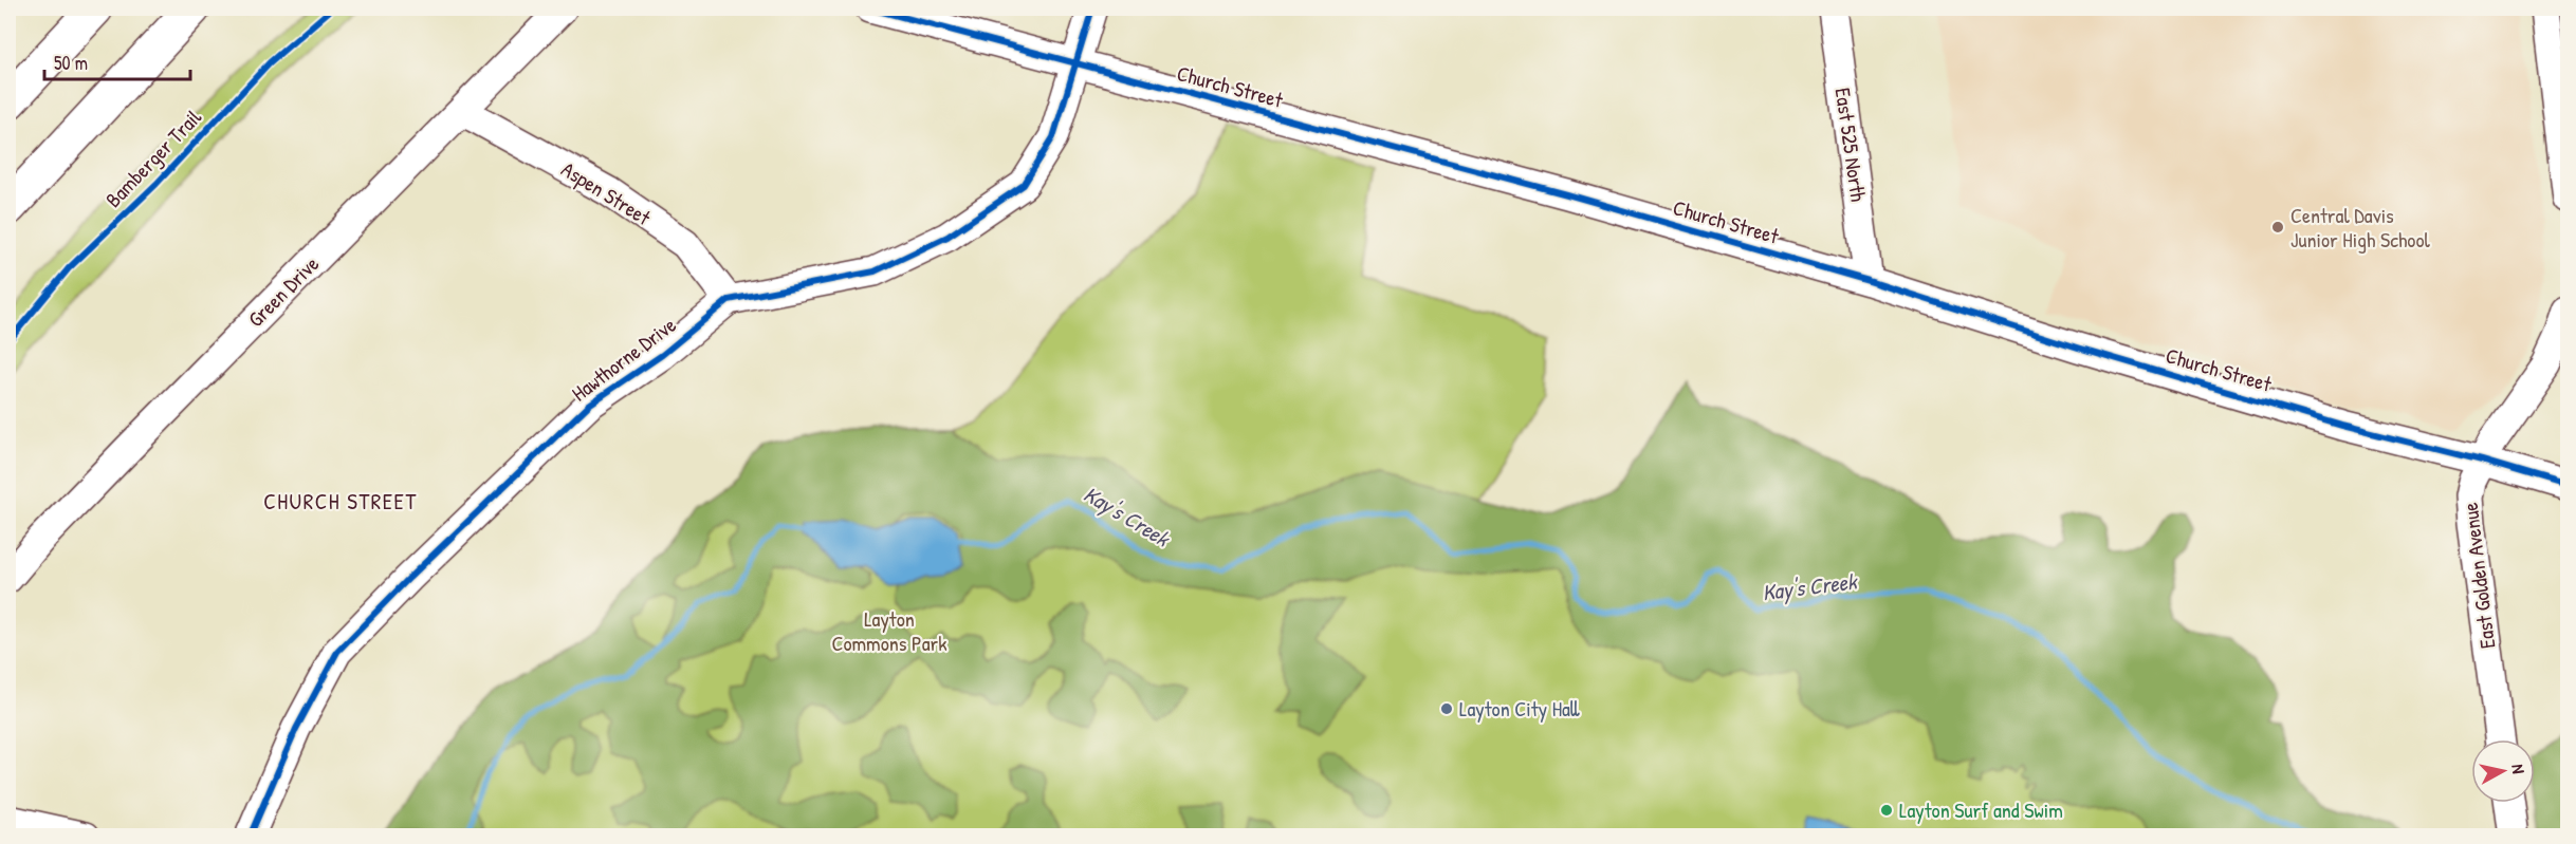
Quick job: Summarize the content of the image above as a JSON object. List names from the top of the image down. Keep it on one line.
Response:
{"streets":{"street":["Church Street","East 525 North","Aspen Street","Green Drive","Hawthorne Drive","East Golden Avenue"],"cycle path":["Bamberger Trail"]},"crossings":[["Church Street","East 525 North"],["Church Street","Hawthorne Drive"],["Church Street","East Golden Avenue"],["Aspen Street","Green Drive"],["Aspen Street","Hawthorne Drive"]],"districts":["CHURCH STREET"],"water":["Kay's Creek"],"parks":["Layton Commons Park"],"places":["Central Davis Junior High School","Layton City Hall","Layton Surf and Swim"],"scale_bar":"50 m","north":"right"}
